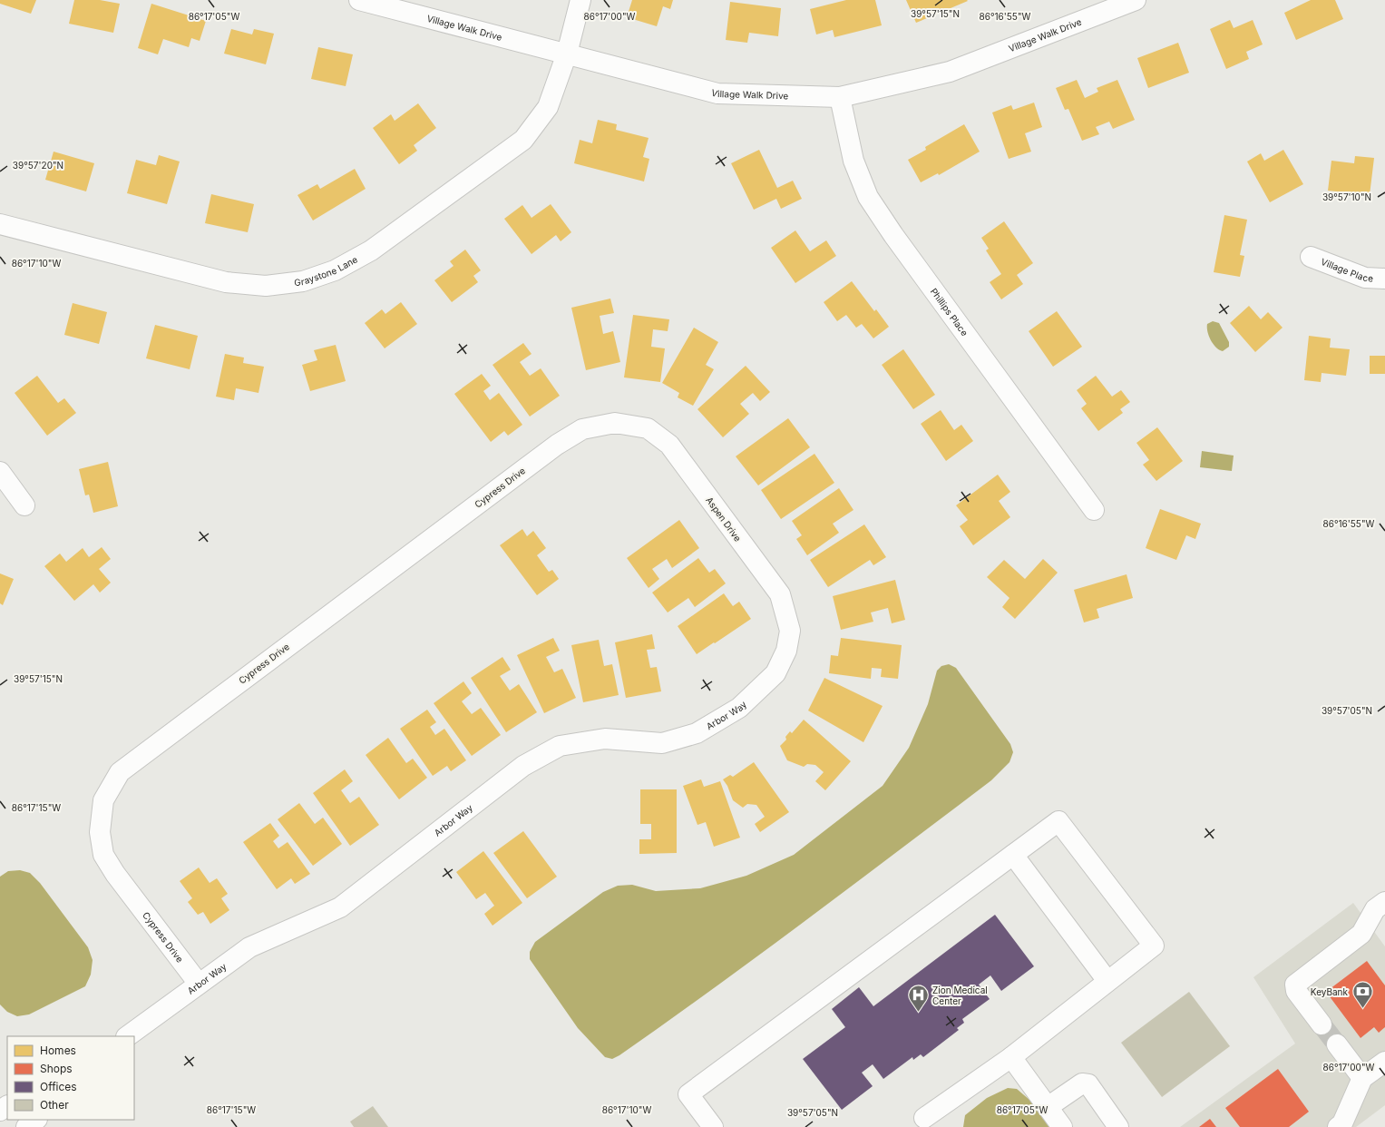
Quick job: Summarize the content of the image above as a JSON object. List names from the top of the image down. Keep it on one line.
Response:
{"streets":{"street":["Village Walk Drive","Village Place","Graystone Lane","Phillips Place","Cypress Drive","Aspen Drive","Arbor Way"]},"crossings":[["Village Walk Drive","Graystone Lane"],["Village Walk Drive","Phillips Place"],["Cypress Drive","Aspen Drive"],["Cypress Drive","Arbor Way"],["Aspen Drive","Arbor Way"]],"places":{"bank":["KeyBank"],"hospital":["Zion Medical Center"]},"legend":["Homes","Shops","Offices","Other"],"coordinates":["39°57'15\"N","86°17'05\"W","86°17'00\"W","86°16'55\"W","39°57'20\"N","39°57'10\"N","86°17'10\"W","39°57'05\"N","86°17'15\"W"]}
